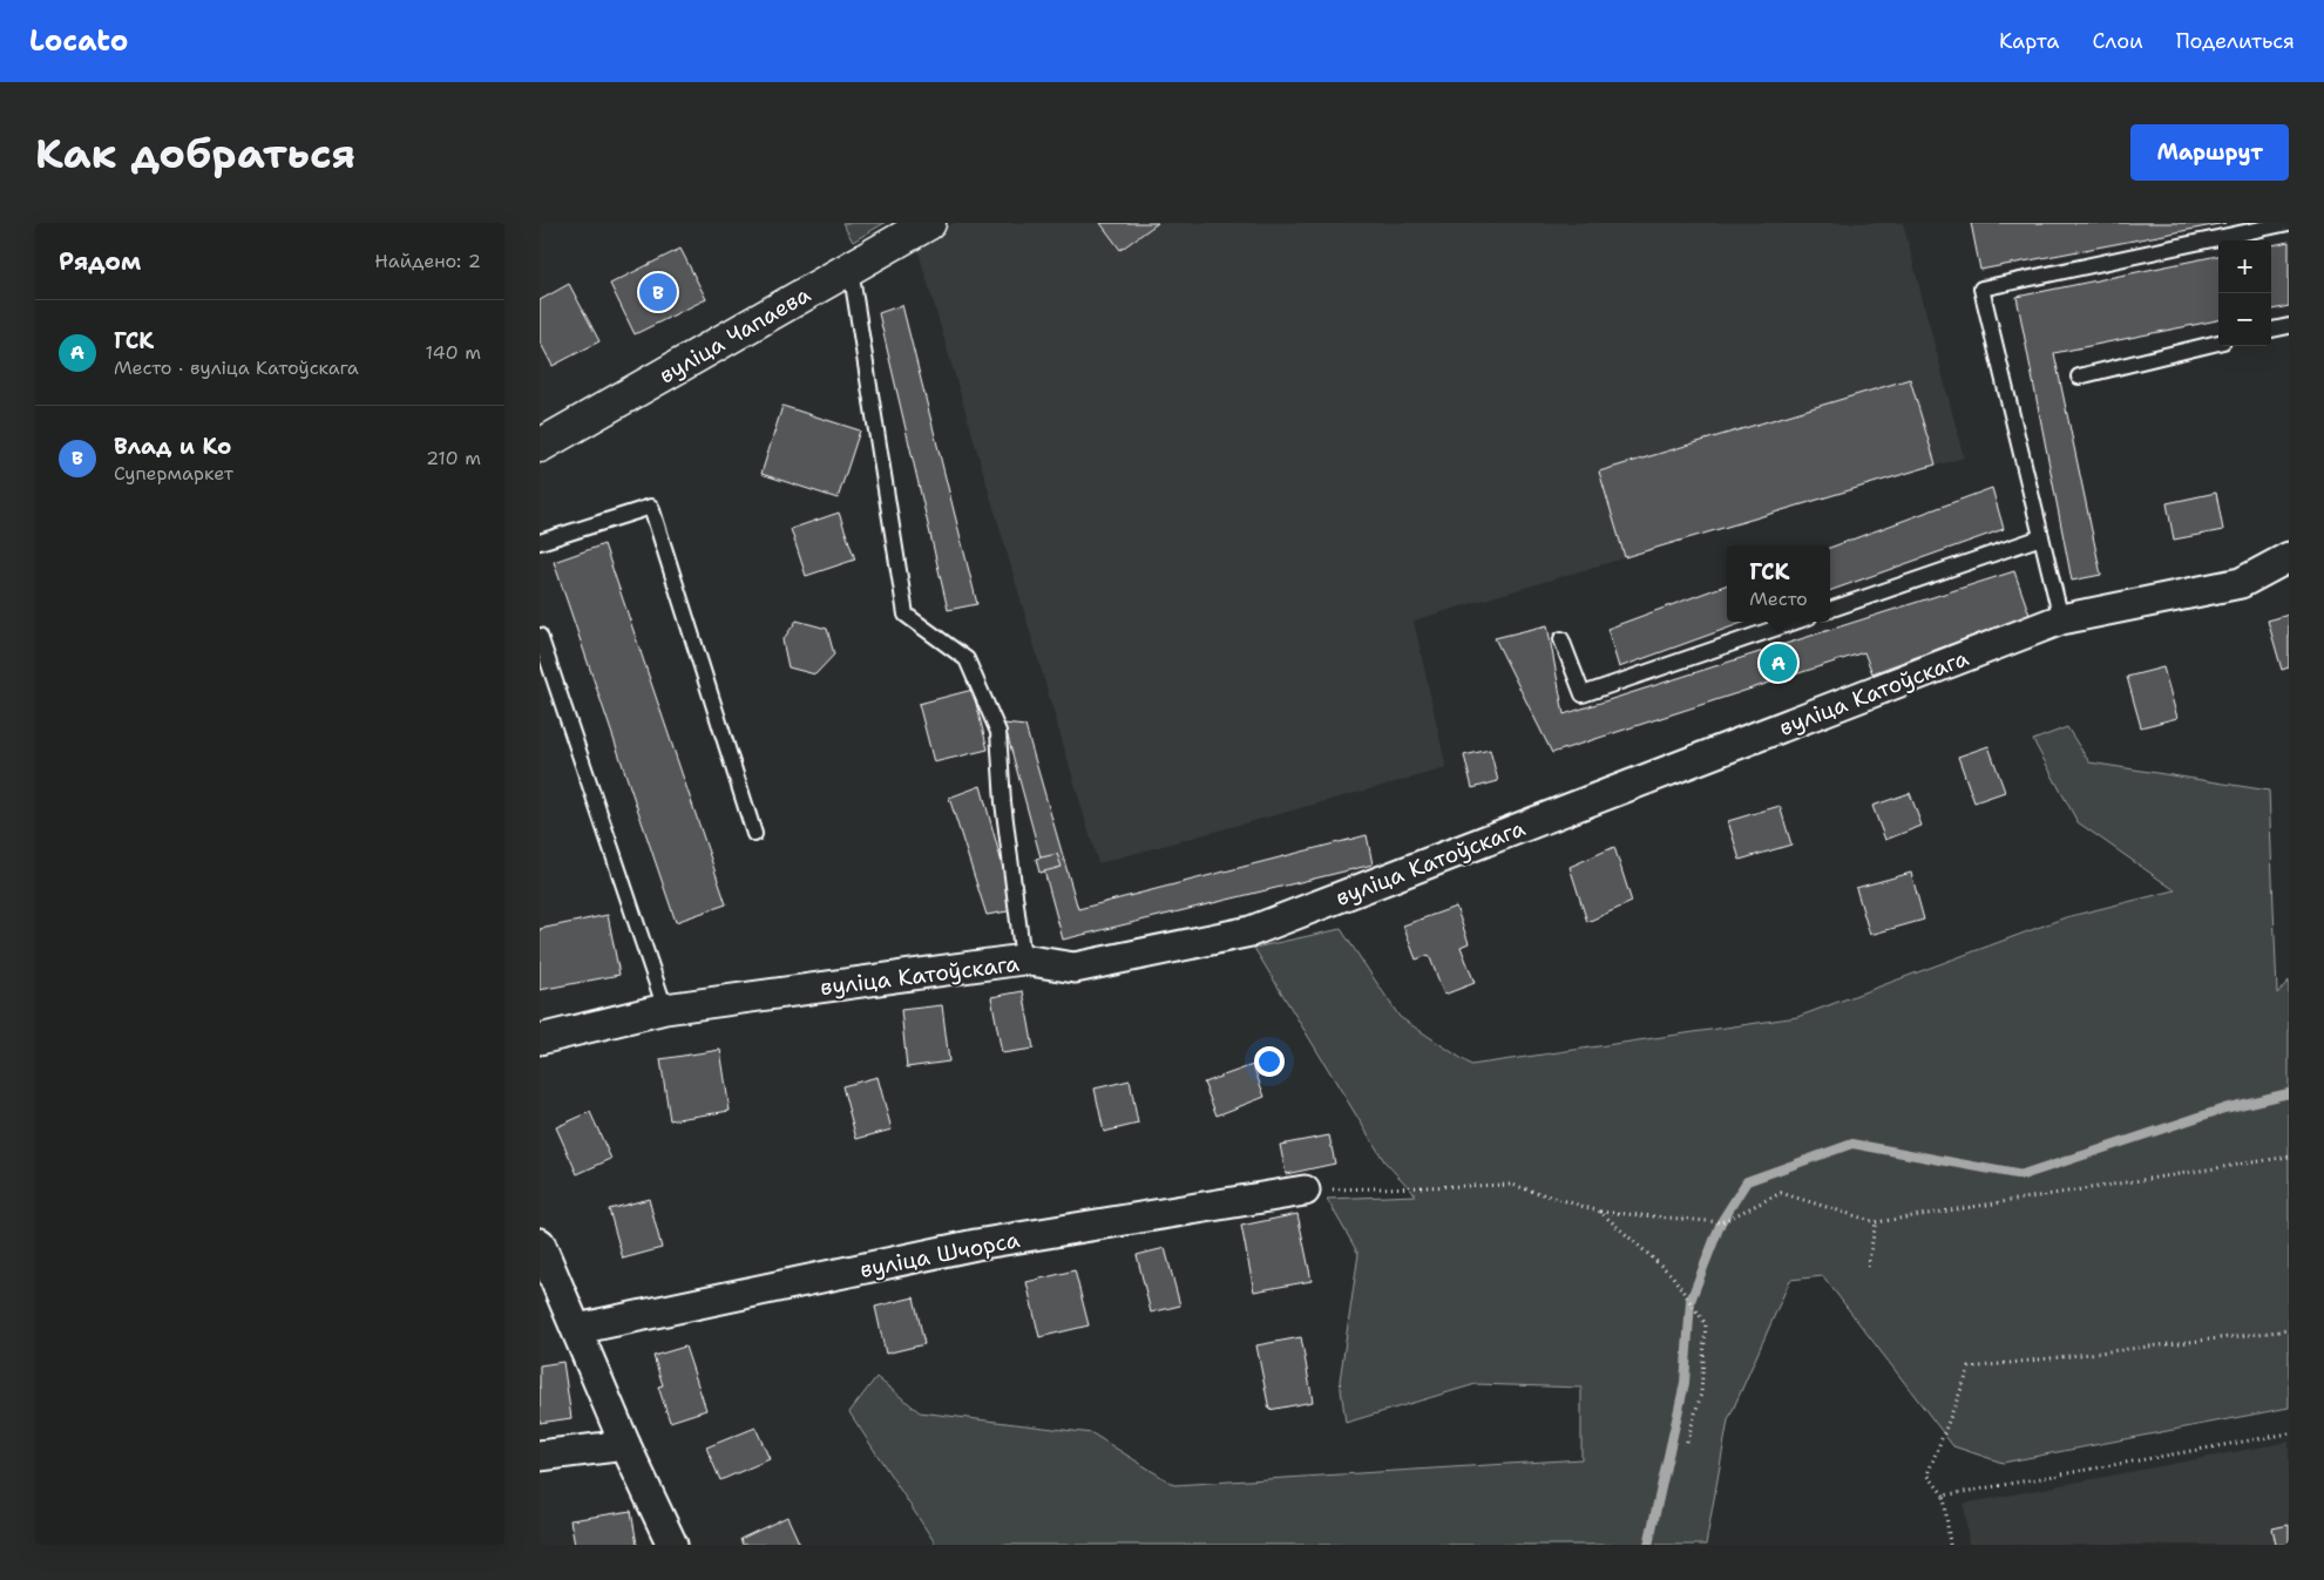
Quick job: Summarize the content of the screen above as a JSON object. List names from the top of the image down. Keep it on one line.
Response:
{"streets":{"street":["вуліца Чапаева","вуліца Катоўскага","вуліца Шчорса"]},"page":{"header":"Locato","nav":["Карта","Слои","Поделиться"],"buttons":"Маршрут","title":"Как добраться","heading":["Рядом","Найдено: 2"],"map_buttons":["+","−"],"pins":["B","A"],"list":[{"mark":"A","name":"ГСК","note":"Место · вуліца Катоўскага","value":"140 m"},{"mark":"B","name":"Влад и Ко","note":"Супермаркет","value":"210 m"}],"popup":["ГСК","Место"]}}
